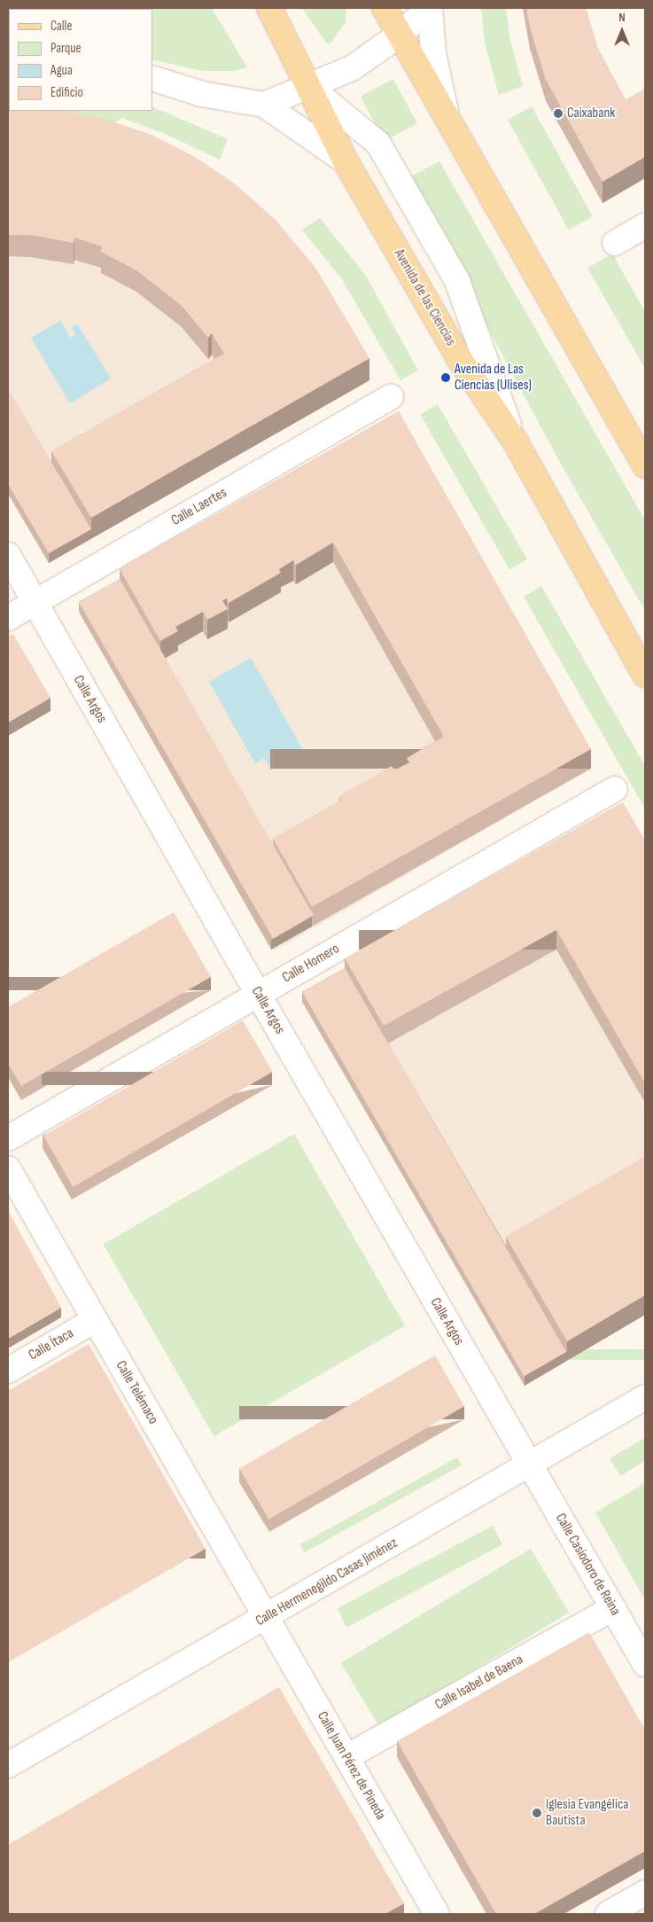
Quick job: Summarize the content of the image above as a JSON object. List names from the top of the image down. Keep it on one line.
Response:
{"streets":{"main road":["Avenida de las Ciencias"],"street":["Calle Laertes","Calle Argos","Calle Homero","Calle Ítaca","Calle Telémaco","Calle Casiodoro de Reina","Calle Hermenegildo Casas Jiménez","Calle Isabel de Baena","Calle Juan Pérez de Pineda"]},"crossings":[["Calle Laertes","Calle Argos"],["Calle Argos","Calle Homero"],["Calle Argos","Calle Casiodoro de Reina"],["Calle Argos","Calle Hermenegildo Casas Jiménez"],["Calle Ítaca","Calle Telémaco"],["Calle Telémaco","Calle Hermenegildo Casas Jiménez"],["Calle Telémaco","Calle Juan Pérez de Pineda"],["Calle Casiodoro de Reina","Calle Hermenegildo Casas Jiménez"],["Calle Casiodoro de Reina","Calle Isabel de Baena"],["Calle Hermenegildo Casas Jiménez","Calle Juan Pérez de Pineda"],["Calle Isabel de Baena","Calle Juan Pérez de Pineda"]],"places":["Caixabank","Avenida de Las Ciencias (Ulises)","Iglesia Evangélica Bautista"],"legend":["Calle","Parque","Agua","Edificio"],"north":"top"}
